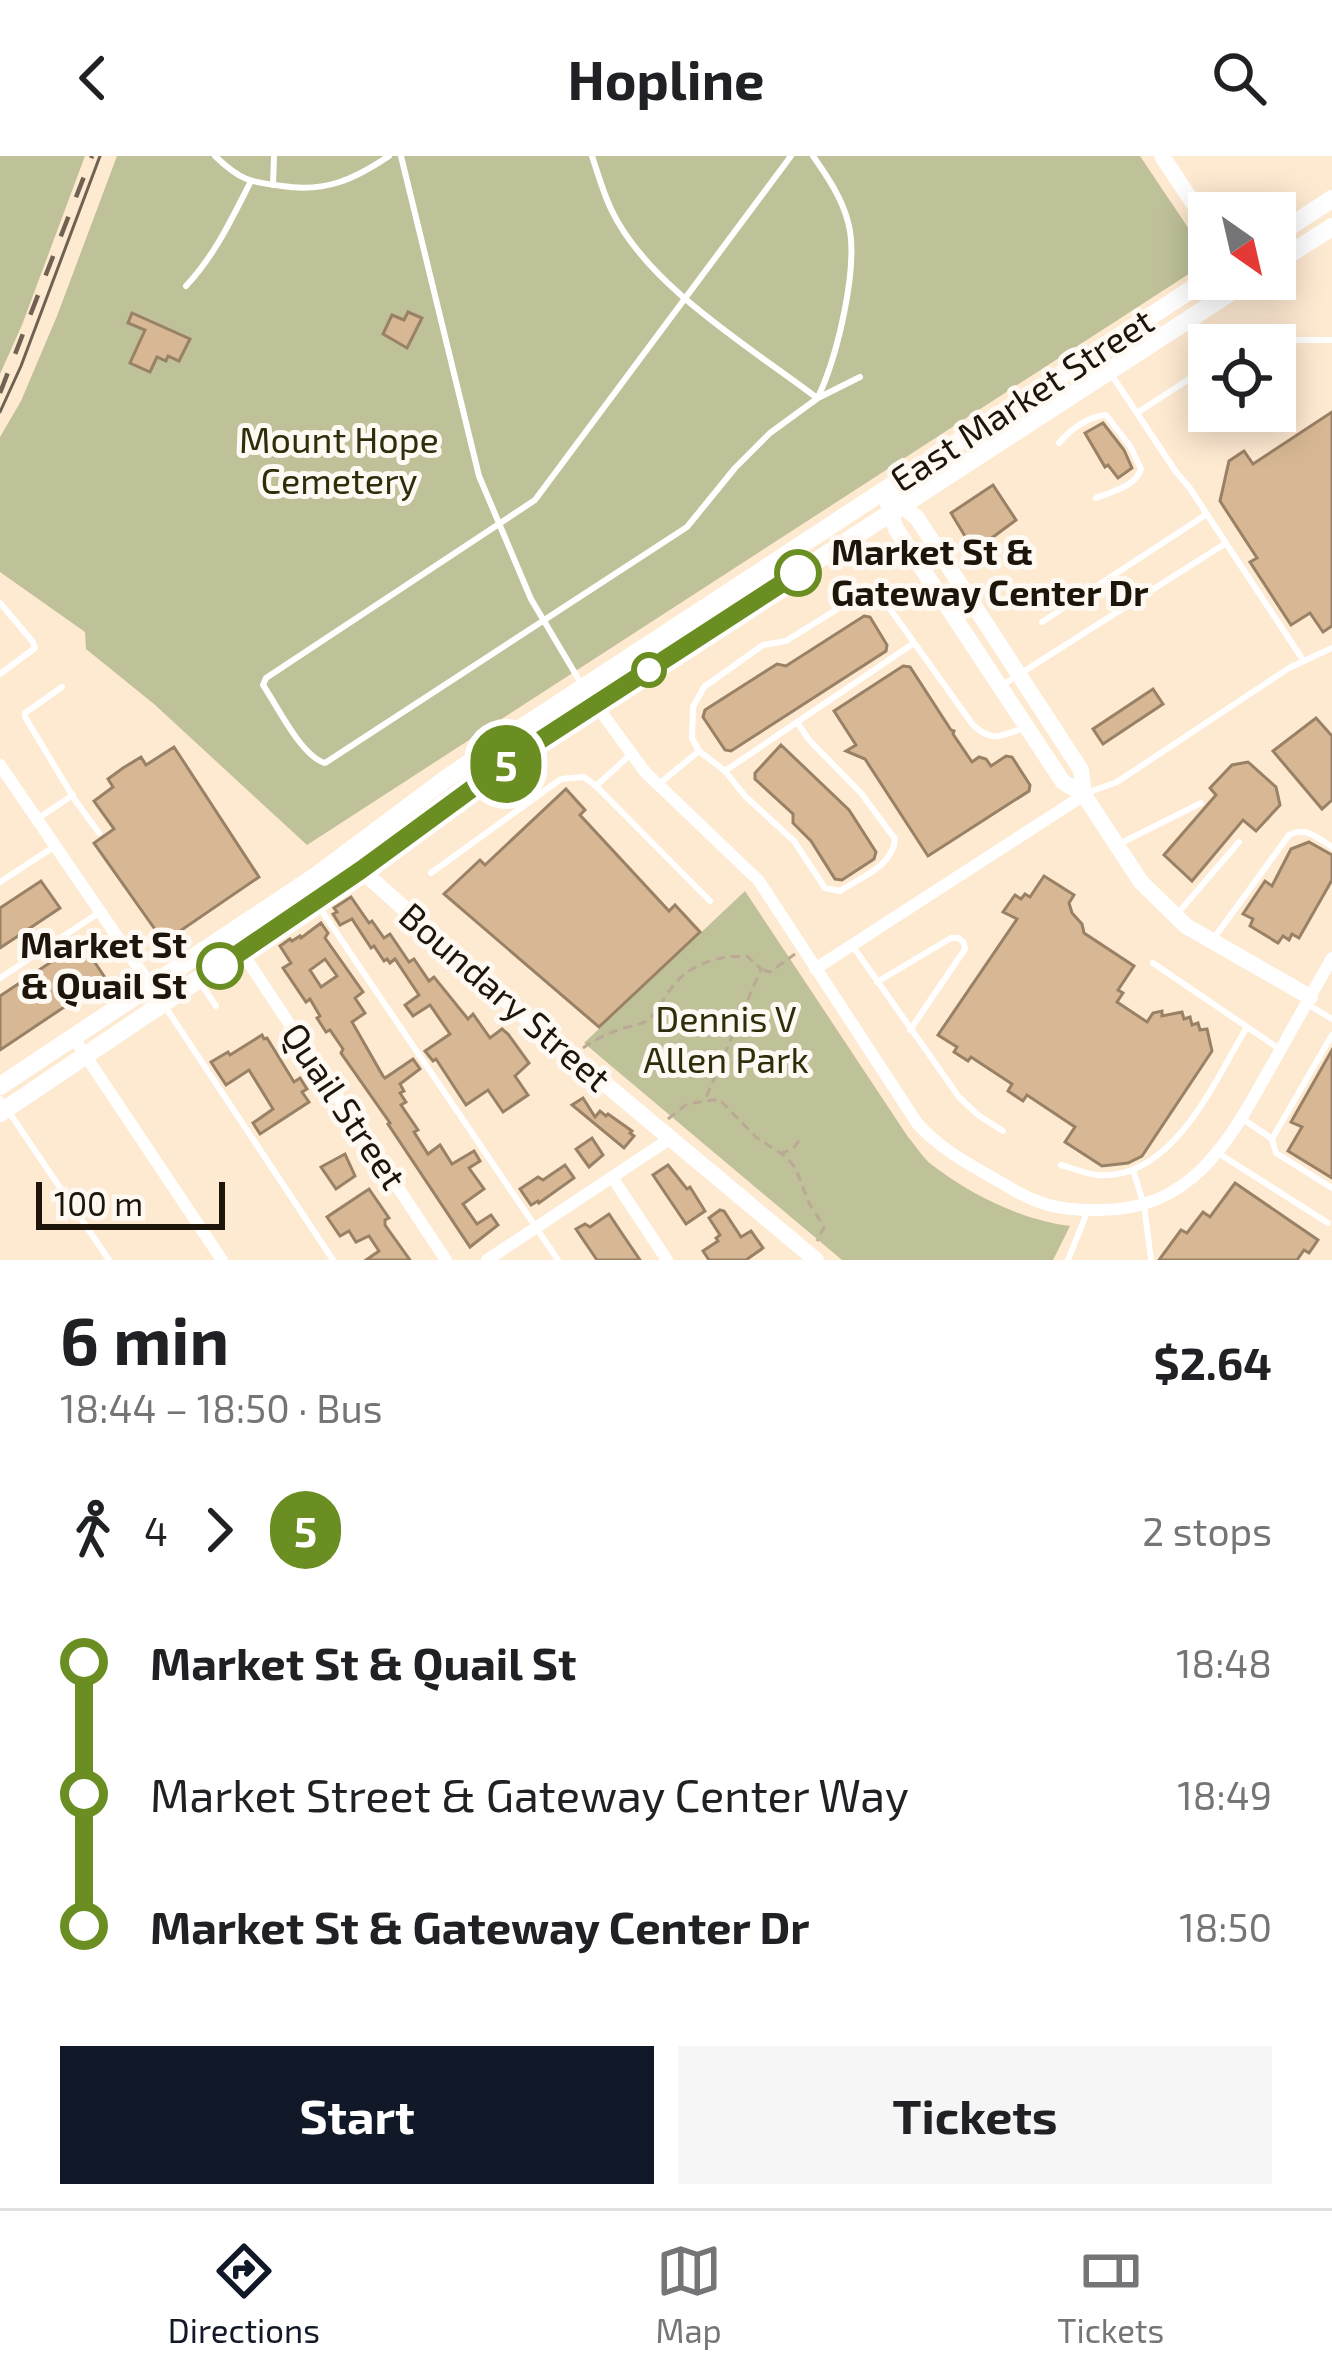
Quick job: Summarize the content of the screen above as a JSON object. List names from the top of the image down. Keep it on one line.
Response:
{"streets":{"main road":["East Market Street"],"street":["Boundary Street","Quail Street"]},"crossings":[["East Market Street","Boundary Street"],["East Market Street","Quail Street"]],"parks":["Mount Hope Cemetery","Dennis V Allen Park"],"places":["Market St & Gateway Center Dr","Market St & Quail St"],"lines":["bus line 5"],"scale_bar":"100 m","north":"bottom right","page":{"header":"Hopline","on_map":"5","scale":"100 m","heading":["6 min","18:44 – 18:50 · Bus","$2.64"],"legs":["4","5","2 stops"],"list":[{"name":"Market St & Quail St","value":"18:48"},{"name":"Market Street & Gateway Center Way","value":"18:49"},{"name":"Market St & Gateway Center Dr","value":"18:50"}],"buttons":["Start","Tickets"],"tabs":["Directions","Map","Tickets"]}}
